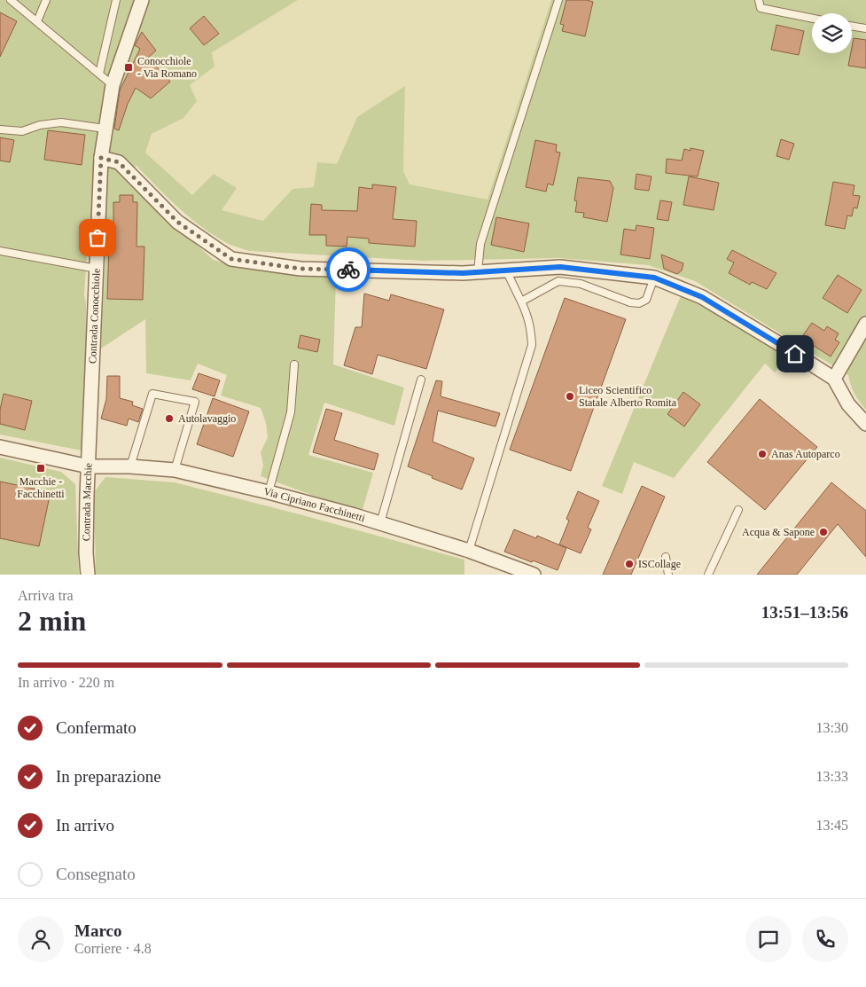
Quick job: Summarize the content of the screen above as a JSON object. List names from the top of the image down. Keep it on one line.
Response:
{"streets":{"street":["Contrada Conocchiole","Via Cipriano Facchinetti","Contrada Macchie"]},"crossings":[["Contrada Conocchiole","Via Cipriano Facchinetti"],["Contrada Conocchiole","Contrada Macchie"],["Via Cipriano Facchinetti","Contrada Macchie"]],"places":{"transit":["Conocchiole - Via Romano","Macchie - Facchinetti"],"other":["Liceo Scientifico Statale Alberto Romita","Autolavaggio","Anas Autoparco","Acqua & Sapone","ISCollage"]},"page":{"heading":["2 min","Arriva tra","13:51–13:56"],"panel":["Marco","Corriere · 4.8"],"bar":"In arrivo · 220 m","list":[["Confermato","13:30"],["In preparazione","13:33"],["In arrivo","13:45"],"Consegnato"]}}
